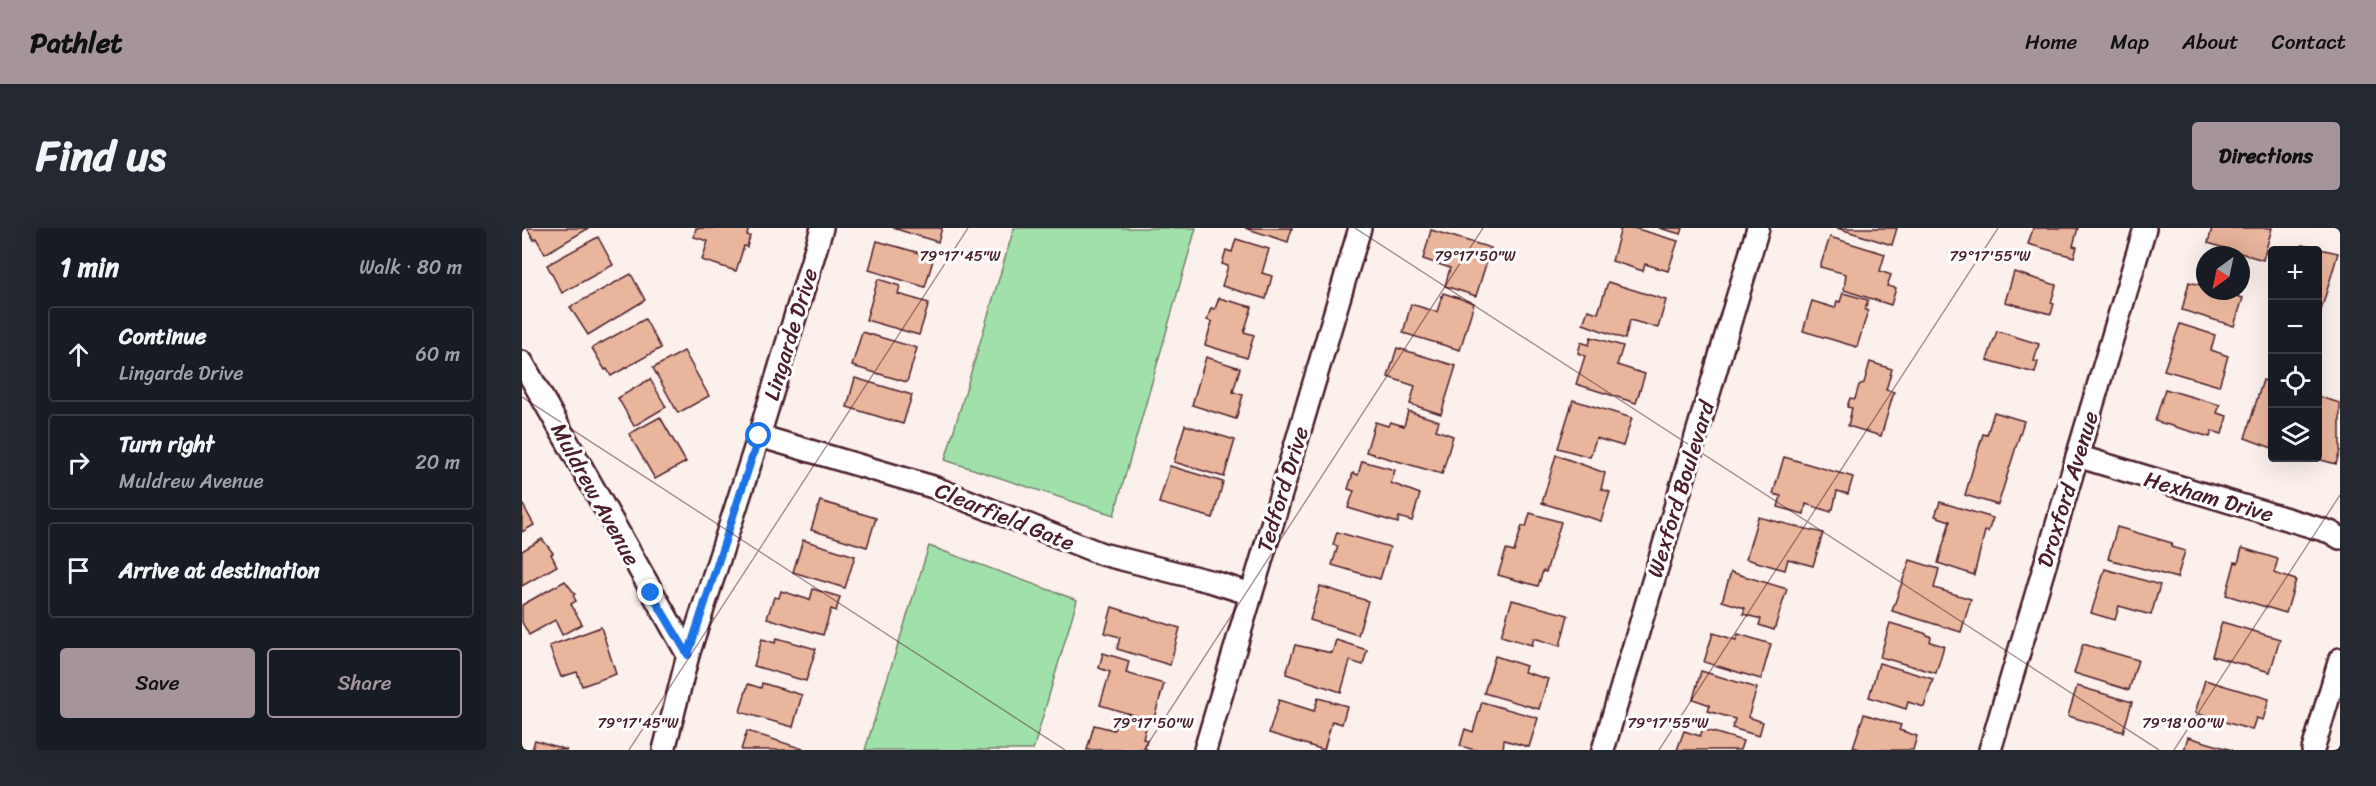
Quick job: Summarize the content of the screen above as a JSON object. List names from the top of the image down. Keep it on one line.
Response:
{"streets":{"street":["Lingarde Drive","Tedford Drive","Wexford Boulevard","Droxford Avenue","Muldrew Avenue","Hexham Drive","Clearfield Gate"]},"crossings":[["Lingarde Drive","Muldrew Avenue"],["Lingarde Drive","Clearfield Gate"],["Tedford Drive","Clearfield Gate"],["Droxford Avenue","Hexham Drive"]],"north":"bottom left","page":{"header":"Pathlet","nav":["Home","Map","About","Contact"],"title":"Find us","buttons":["Directions",["Save","Share"]],"heading":["1 min","Walk · 80 m"],"map_buttons":["+","−"],"list":[["Continue","Lingarde Drive","60 m"],["Turn right","Muldrew Avenue","20 m"],"Arrive at destination"]},"coordinates":["79°17'45\"W","79°17'50\"W","79°17'55\"W","79°18'00\"W"]}
